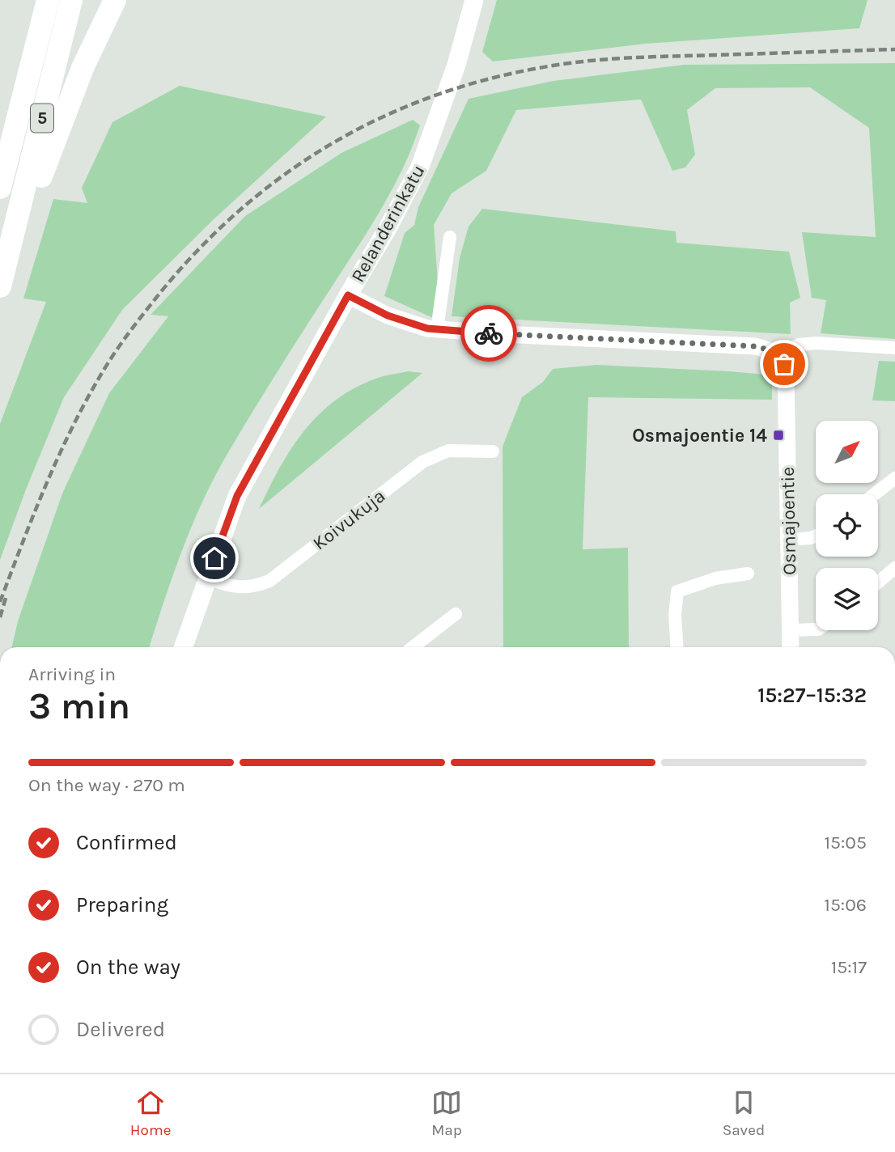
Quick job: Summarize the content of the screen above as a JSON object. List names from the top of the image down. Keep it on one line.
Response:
{"streets":{"highway":["5"],"main road":["Relanderinkatu"],"street":["Koivukuja","Osmajoentie"]},"crossings":[["Relanderinkatu","Koivukuja"]],"places":{"transit":["Osmajoentie 14"]},"north":"top right","page":{"heading":["3 min","Arriving in","15:27–15:32"],"bar":"On the way · 270 m","list":[["Confirmed","15:05"],["Preparing","15:06"],["On the way","15:17"],"Delivered"],"tabs":["Home","Map","Saved"]}}
